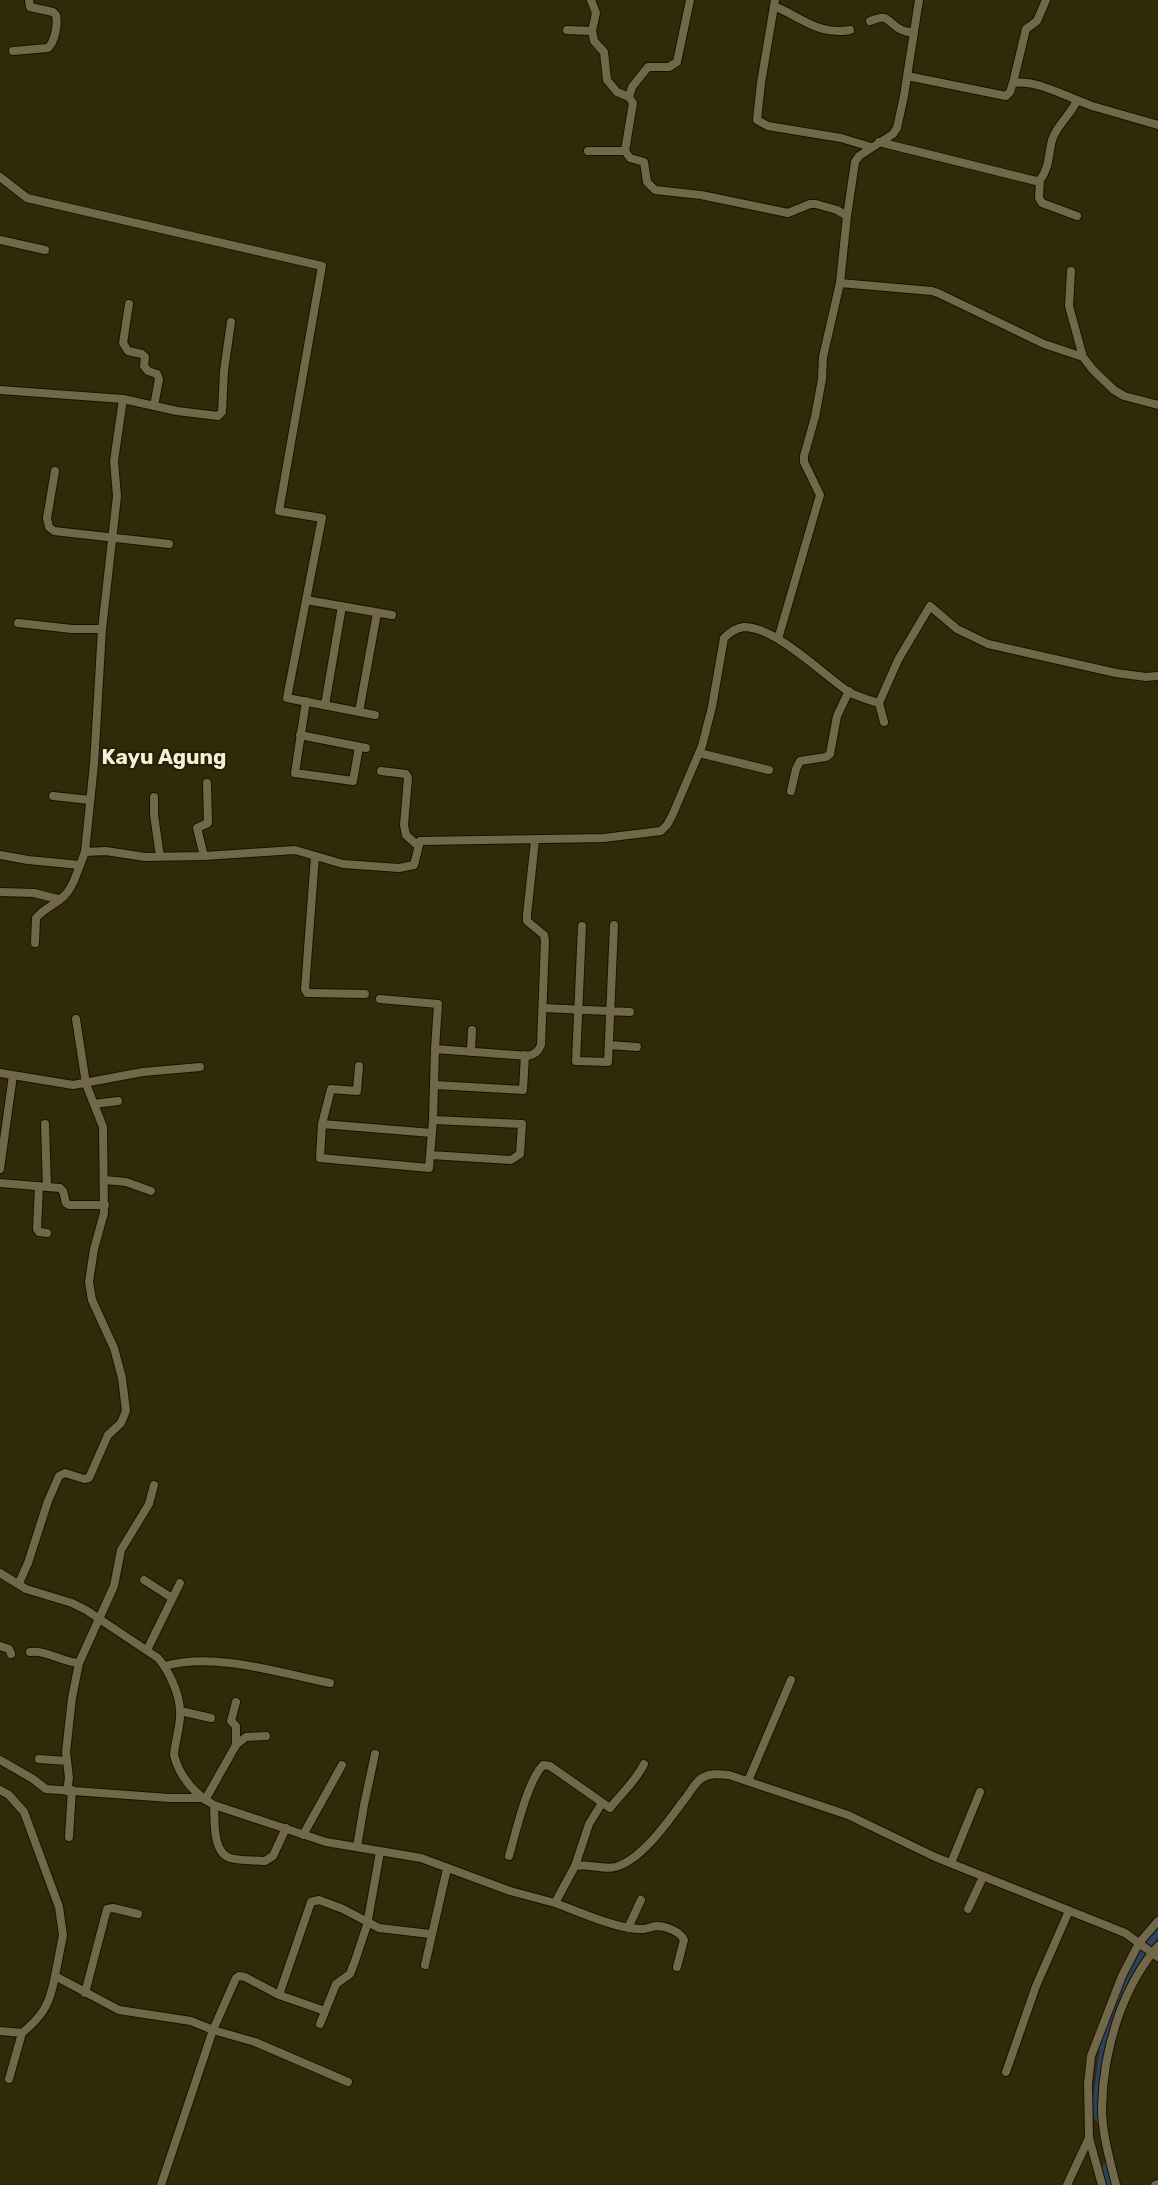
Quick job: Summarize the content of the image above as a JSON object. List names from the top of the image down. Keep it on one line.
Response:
{"districts":["Kayu Agung"]}
